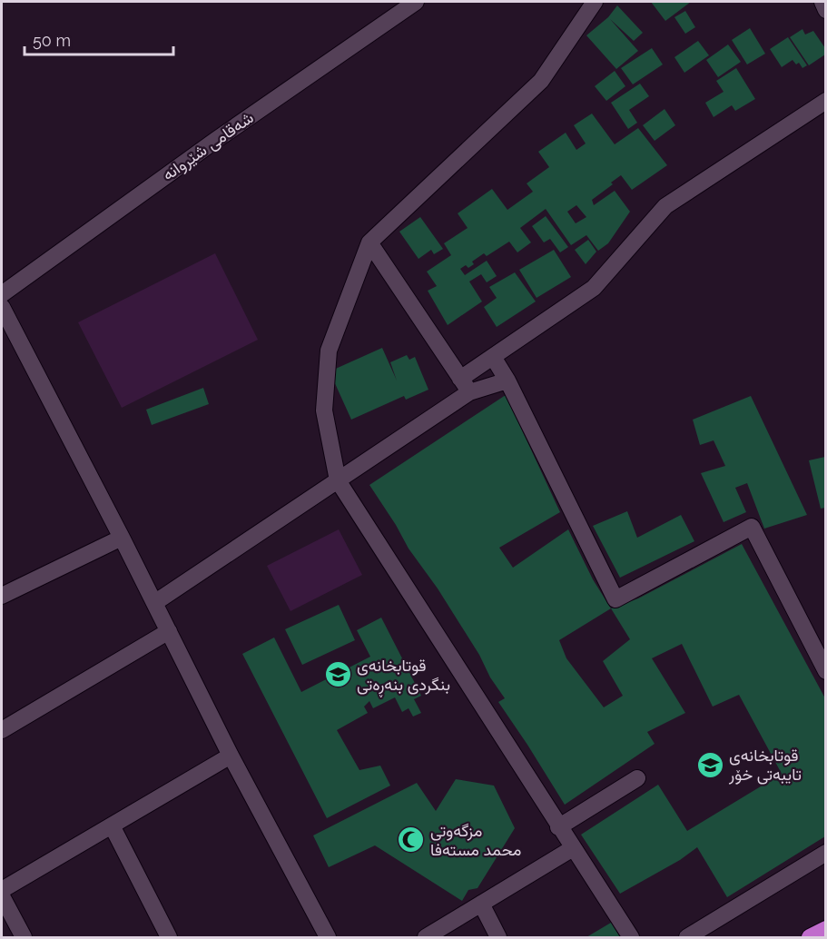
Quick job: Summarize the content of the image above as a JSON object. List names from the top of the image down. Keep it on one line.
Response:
{"streets":{"street":["شەقامی شێروانە"]},"places":{"school or university":["قوتابخانەی بنگردی بنەڕەتی","قوتابخانەی تایبەتی خۆر"],"mosque":["مزگەوتی محمد مستەفا"]},"scale_bar":"50 m"}
